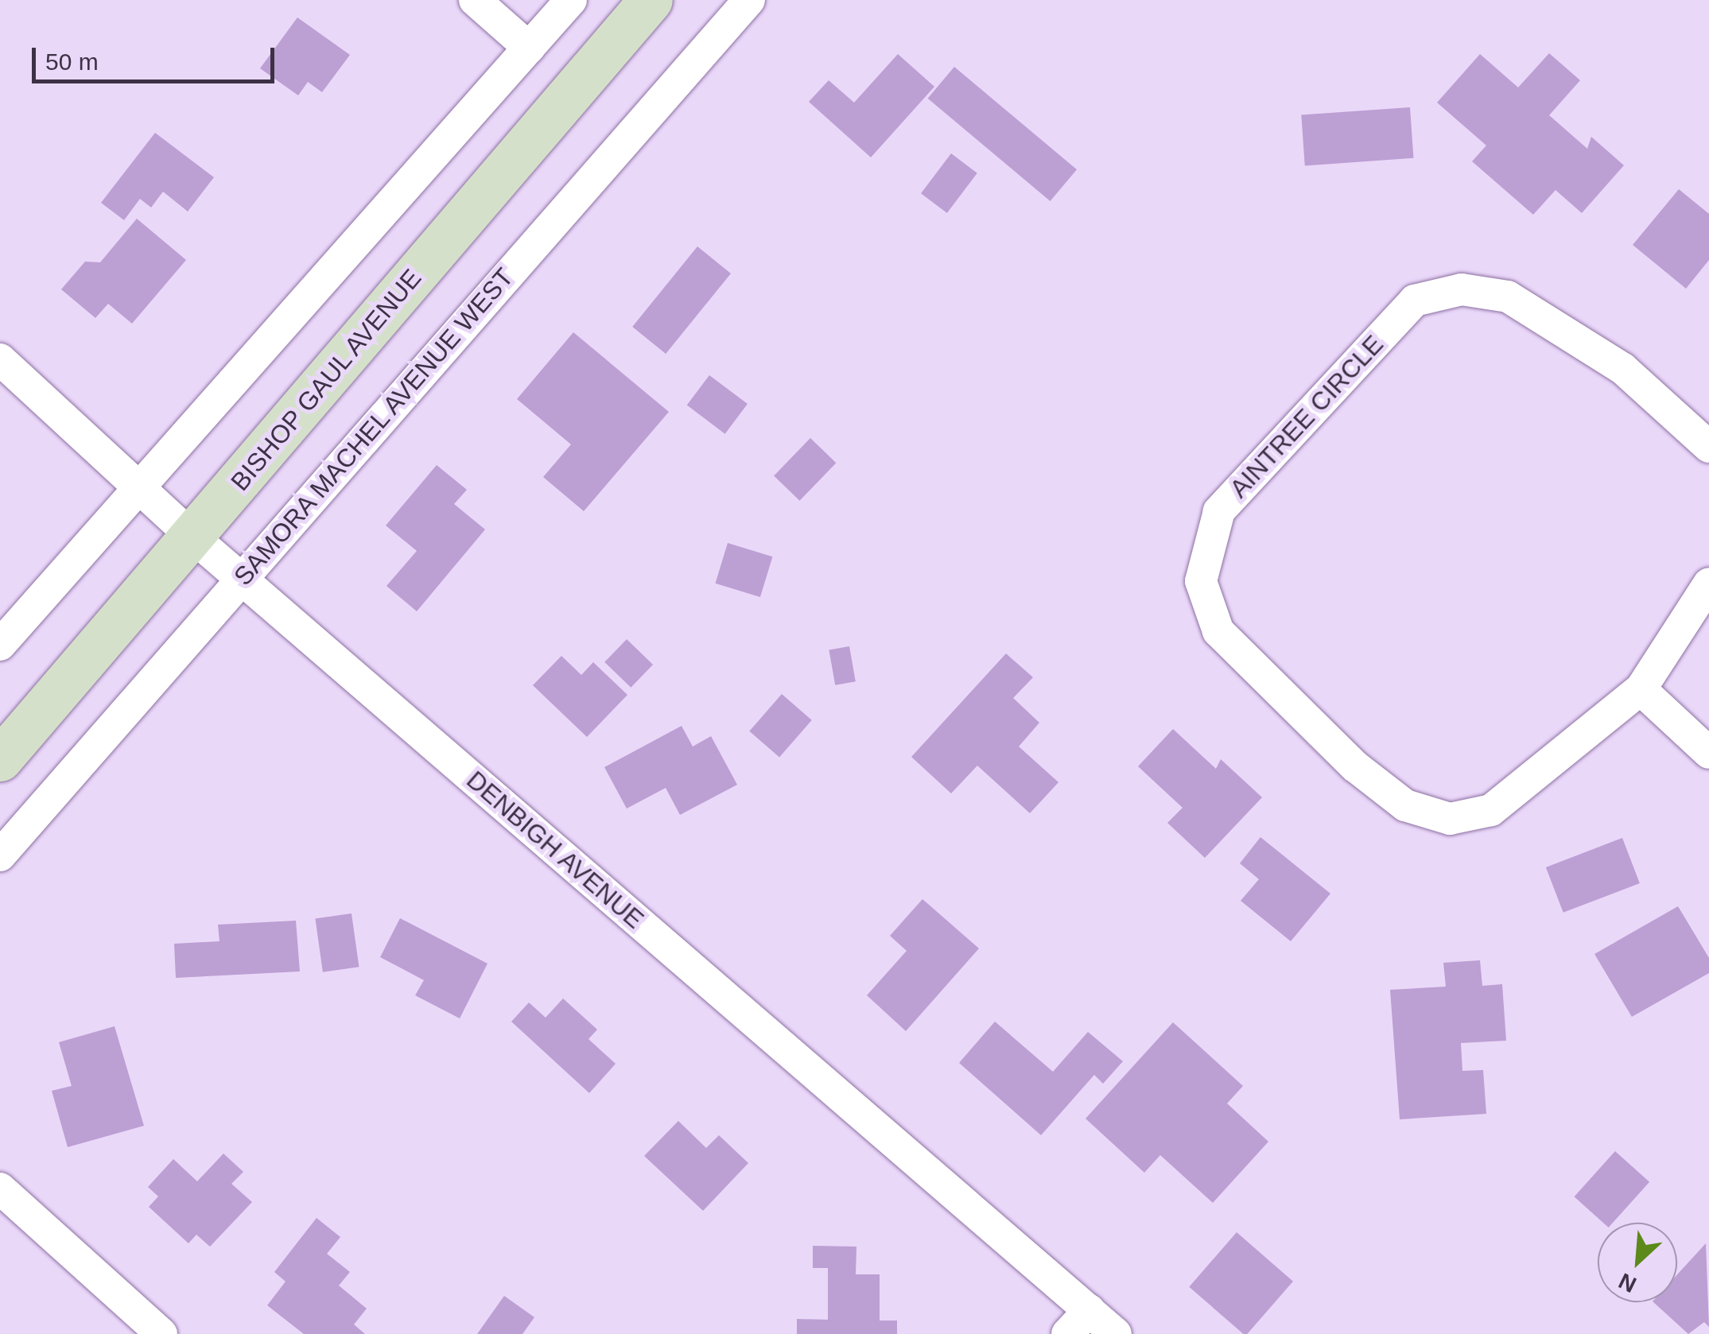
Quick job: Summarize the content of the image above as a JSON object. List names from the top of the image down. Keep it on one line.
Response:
{"streets":{"main road":["BISHOP GAUL AVENUE"],"street":["AINTREE CIRCLE","SAMORA MACHEL AVENUE WEST","DENBIGH AVENUE"]},"crossings":[["BISHOP GAUL AVENUE","DENBIGH AVENUE"],["SAMORA MACHEL AVENUE WEST","DENBIGH AVENUE"]],"scale_bar":"50 m","north":"bottom left"}
